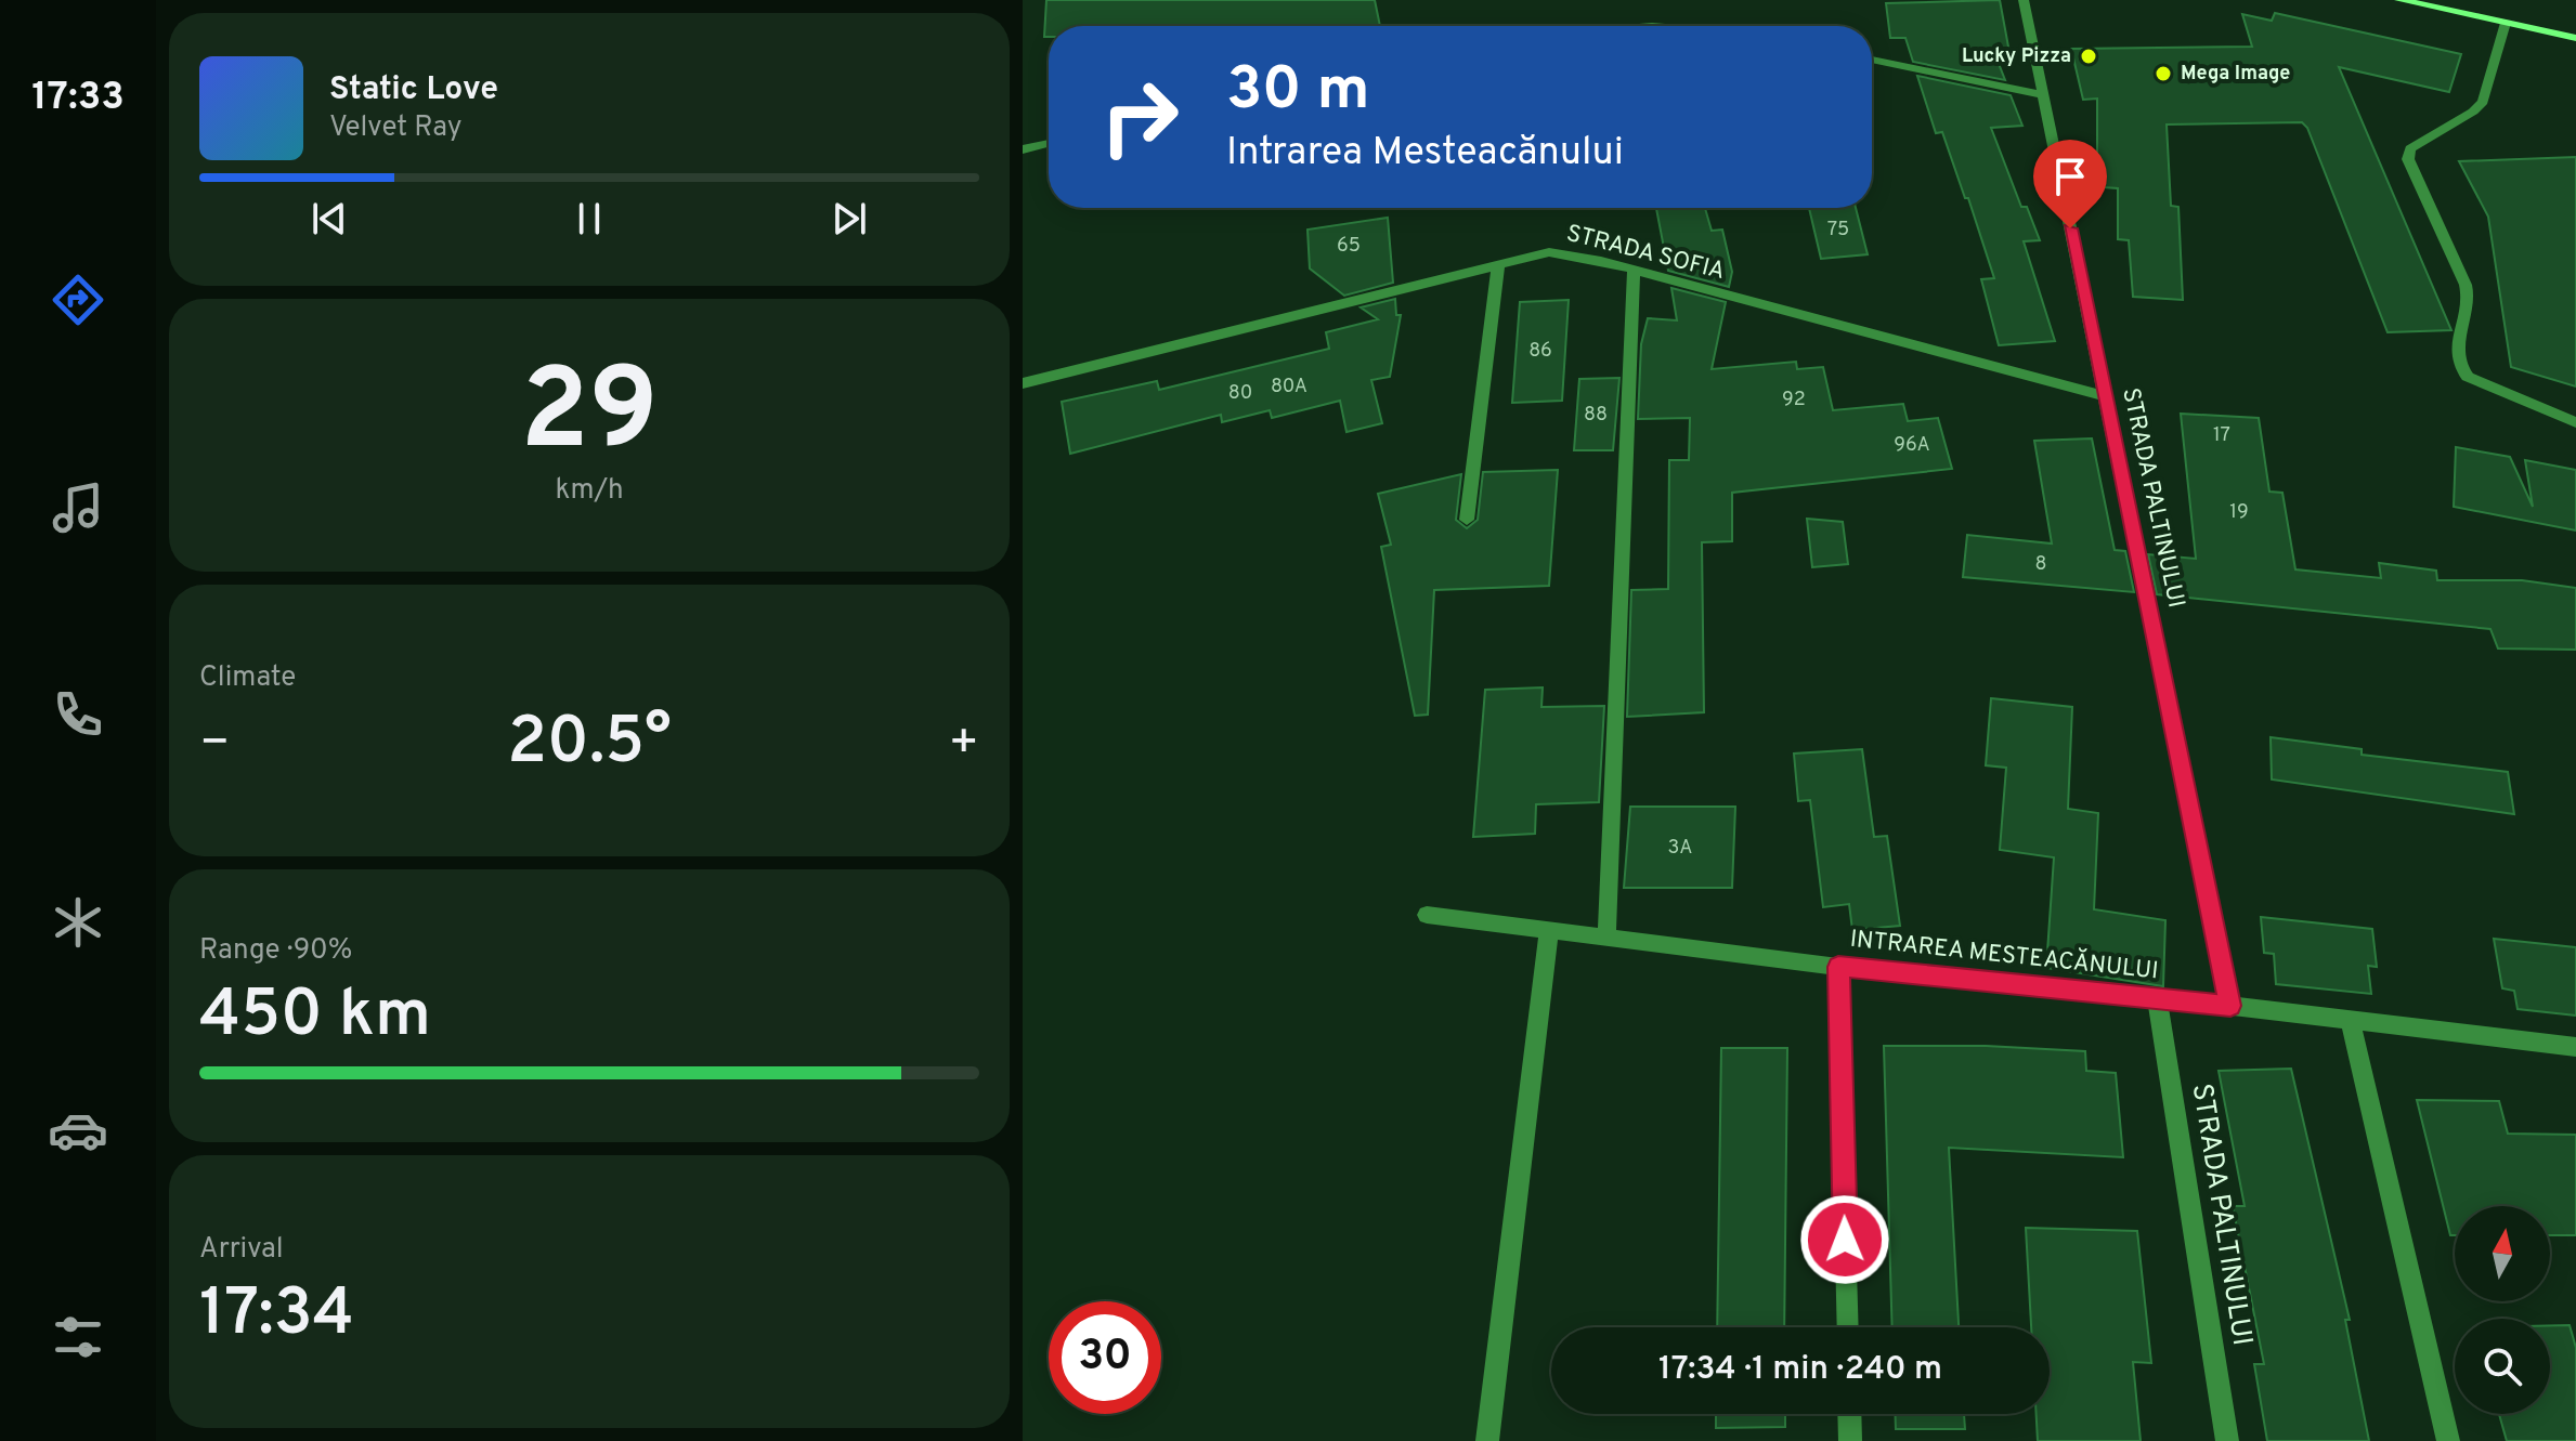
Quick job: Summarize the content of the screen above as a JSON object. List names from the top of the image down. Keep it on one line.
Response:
{"streets":{"street":["STRADA SOFIA","STRADA PALTINULUI","INTRAREA MESTEACĂNULUI"]},"crossings":[["STRADA SOFIA","STRADA PALTINULUI"],["STRADA PALTINULUI","INTRAREA MESTEACĂNULUI"]],"places":["Lucky Pizza","Mega Image"],"house_numbers":["75","65","86","80A","80","92","88","17","96A","19","8","3A"],"north":"top","page":{"tabs":"17:33","turn":["30 m","Intrarea Mesteacănului"],"song":["Static Love","Velvet Ray"],"tile":[["29","km/h"],"Climate",["Range · 90%","450 km"],["Arrival","17:34"]],"heat":["−","20.5°","+"],"limit":"30","trip":"17:34 · 1 min · 240 m"}}
